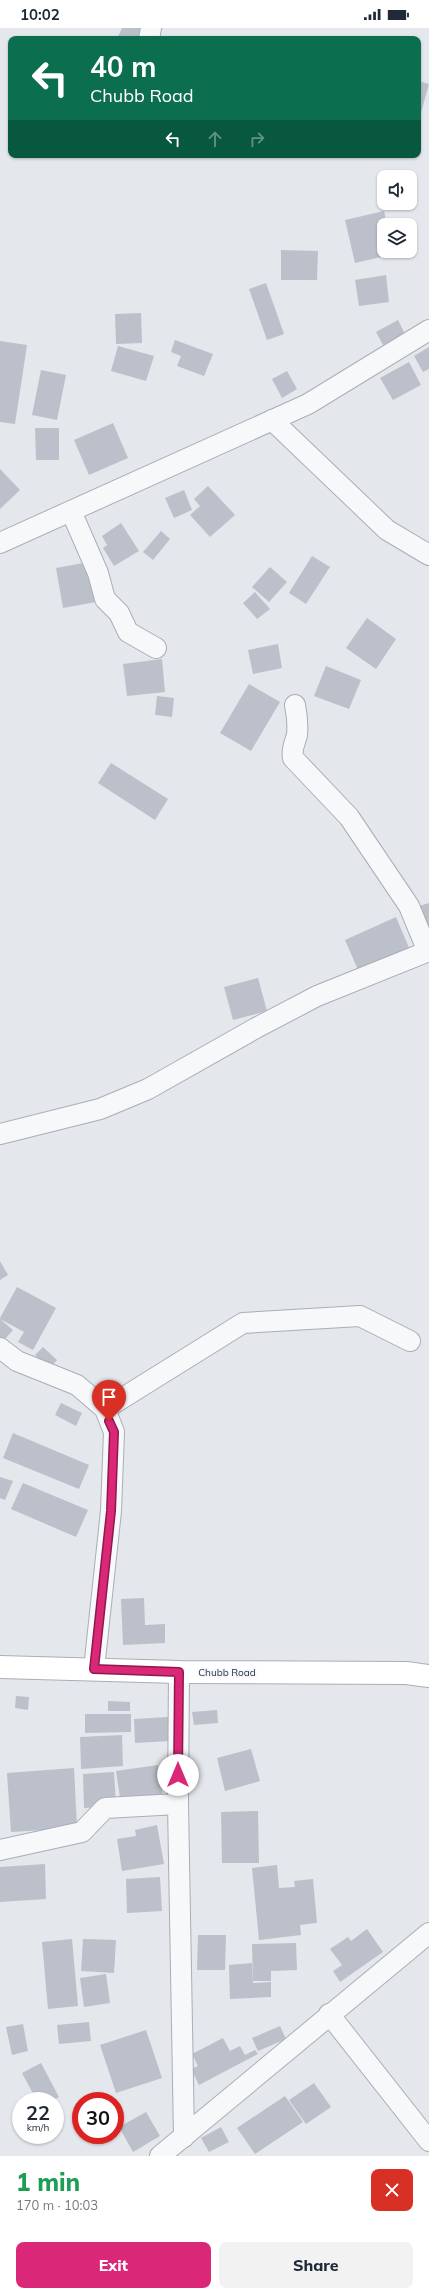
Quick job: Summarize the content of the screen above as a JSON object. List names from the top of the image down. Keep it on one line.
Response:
{"streets":{"street":["Chubb Road"]},"page":{"status":"10:02","turn":["40 m","Chubb Road"],"speed":"22 km/h","limit":"30","heading":["1 min","170 m · 10:03"],"buttons":["Exit","Share"]}}
